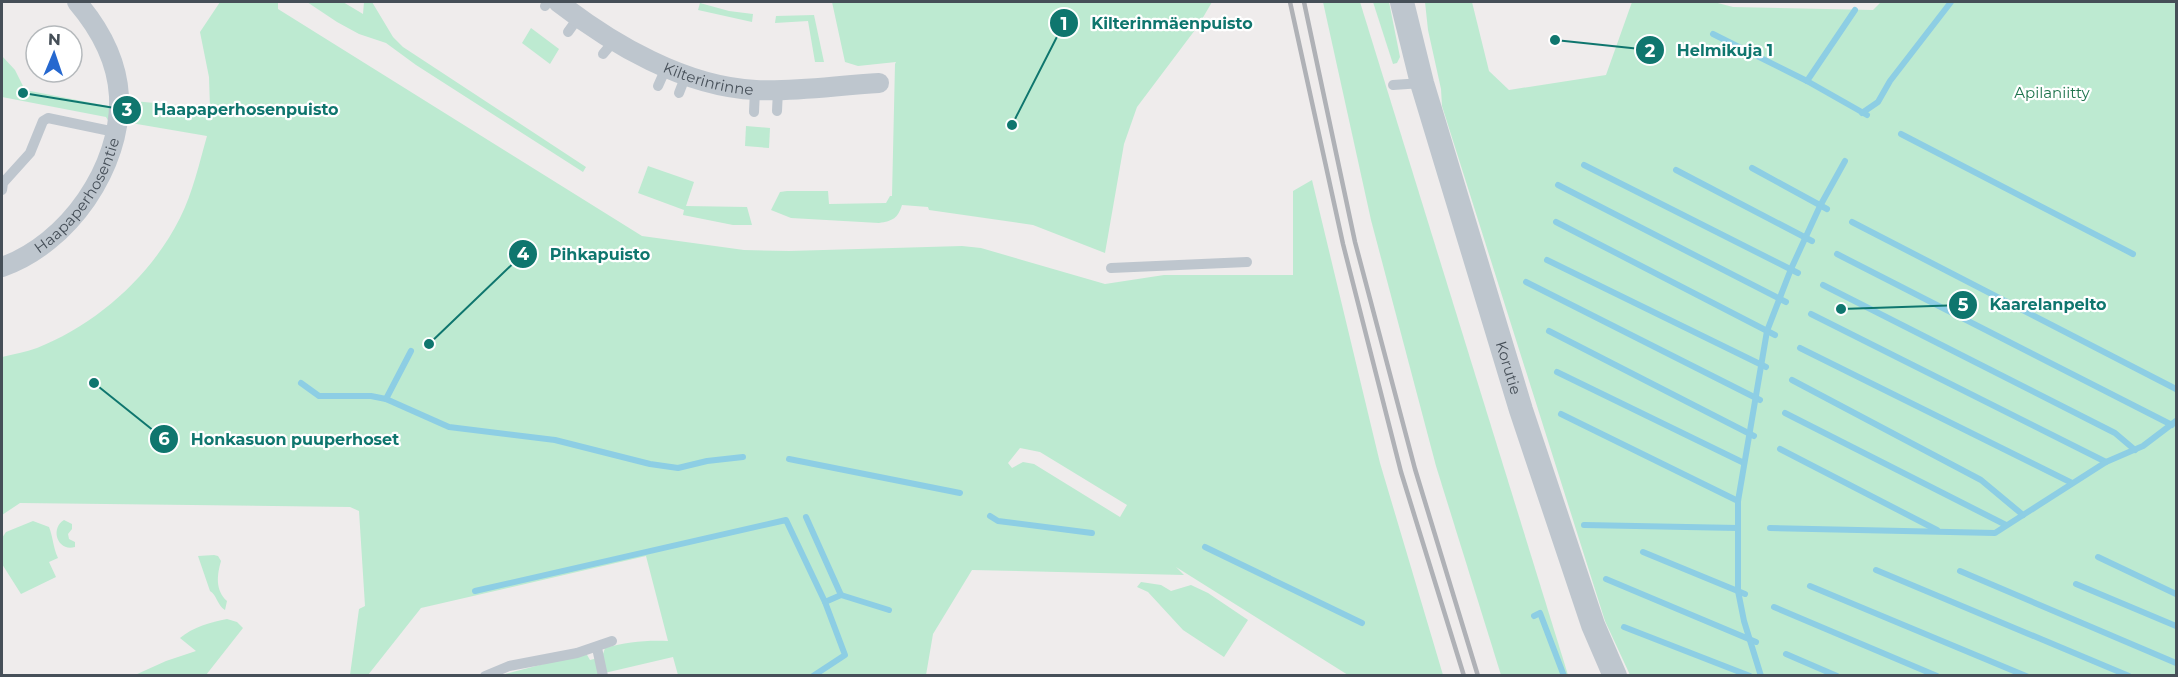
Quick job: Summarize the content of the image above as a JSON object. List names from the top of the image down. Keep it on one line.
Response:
{"streets":{"street":["Kilterinrinne","Haapaperhosentie","Korutie"]},"parks":["Apilaniitty"],"places":["Helmikuja 1","Haapaperhosenpuisto","Kilterinmäenpuisto","Kaarelanpelto","Pihkapuisto","Honkasuon puuperhoset"],"north":"top"}
